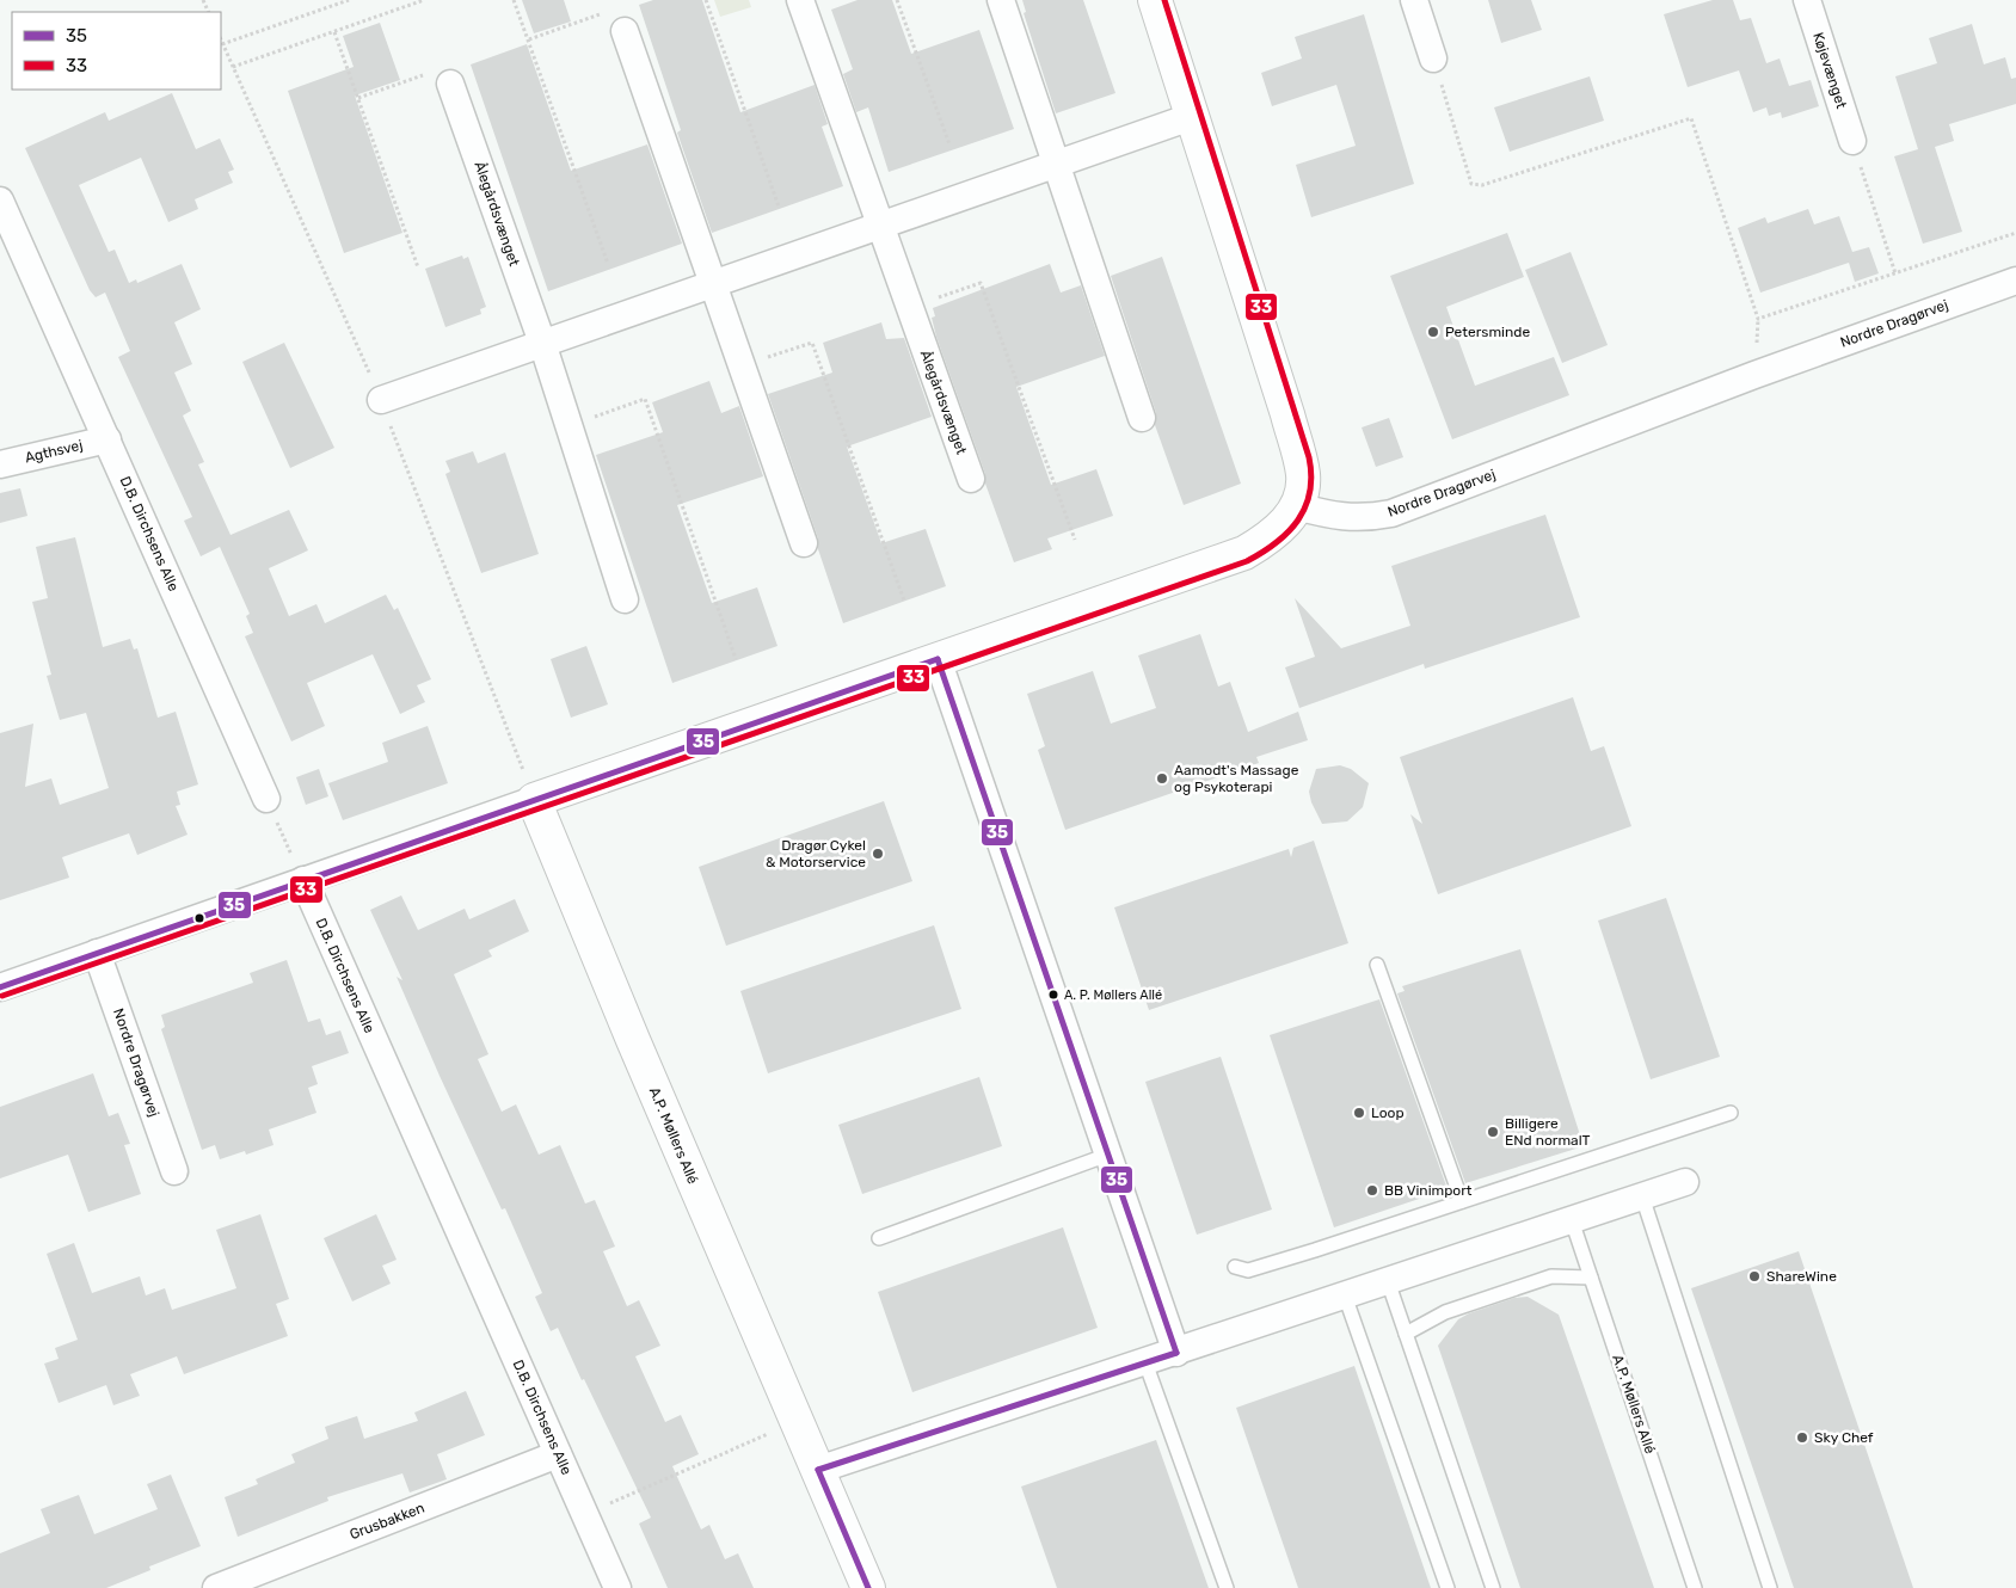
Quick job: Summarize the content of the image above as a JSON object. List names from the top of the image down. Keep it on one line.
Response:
{"streets":{"street":["Køjevænget","Ålegårdsvænget","Nordre Dragørvej","Agthsvej","D.B. Dirchsens Alle","A.P. Møllers Allé","Grusbakken"]},"crossings":[["Agthsvej","D.B. Dirchsens Alle"],["D.B. Dirchsens Alle","Grusbakken"]],"places":["Petersminde","Aamodt's Massage og Psykoterapi","Dragør Cykel & Motorservice","A. P. Møllers Allé","Loop","Billigere ENd normalT","BB Vinimport","ShareWine","Sky Chef"],"lines":["transit line 33","transit line 35"],"legend":["35","33"]}
